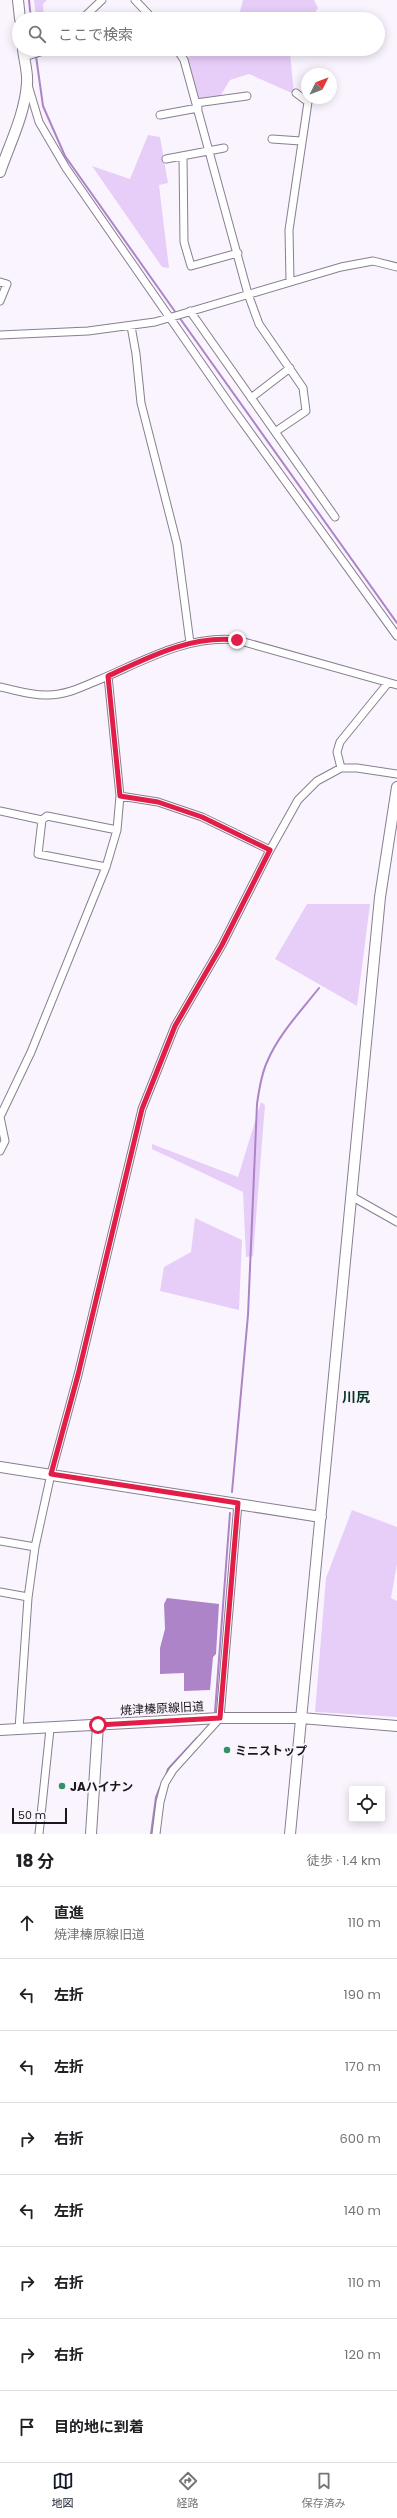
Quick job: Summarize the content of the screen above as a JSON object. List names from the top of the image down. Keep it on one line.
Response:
{"streets":{"street":["焼津榛原線旧道"]},"districts":["川尻"],"places":["ミニストップ","JAハイナン"],"scale_bar":"50 m","north":"top right","page":{"search":"ここで検索","scale":"50 m","heading":["18 分","徒歩 · 1.4 km"],"list":[["直進","焼津榛原線旧道","110 m"],["左折","190 m"],["左折","170 m"],["右折","600 m"],["左折","140 m"],["右折","110 m"],["右折","120 m"],"目的地に到着"],"nav":["地図","経路","保存済み"]}}
